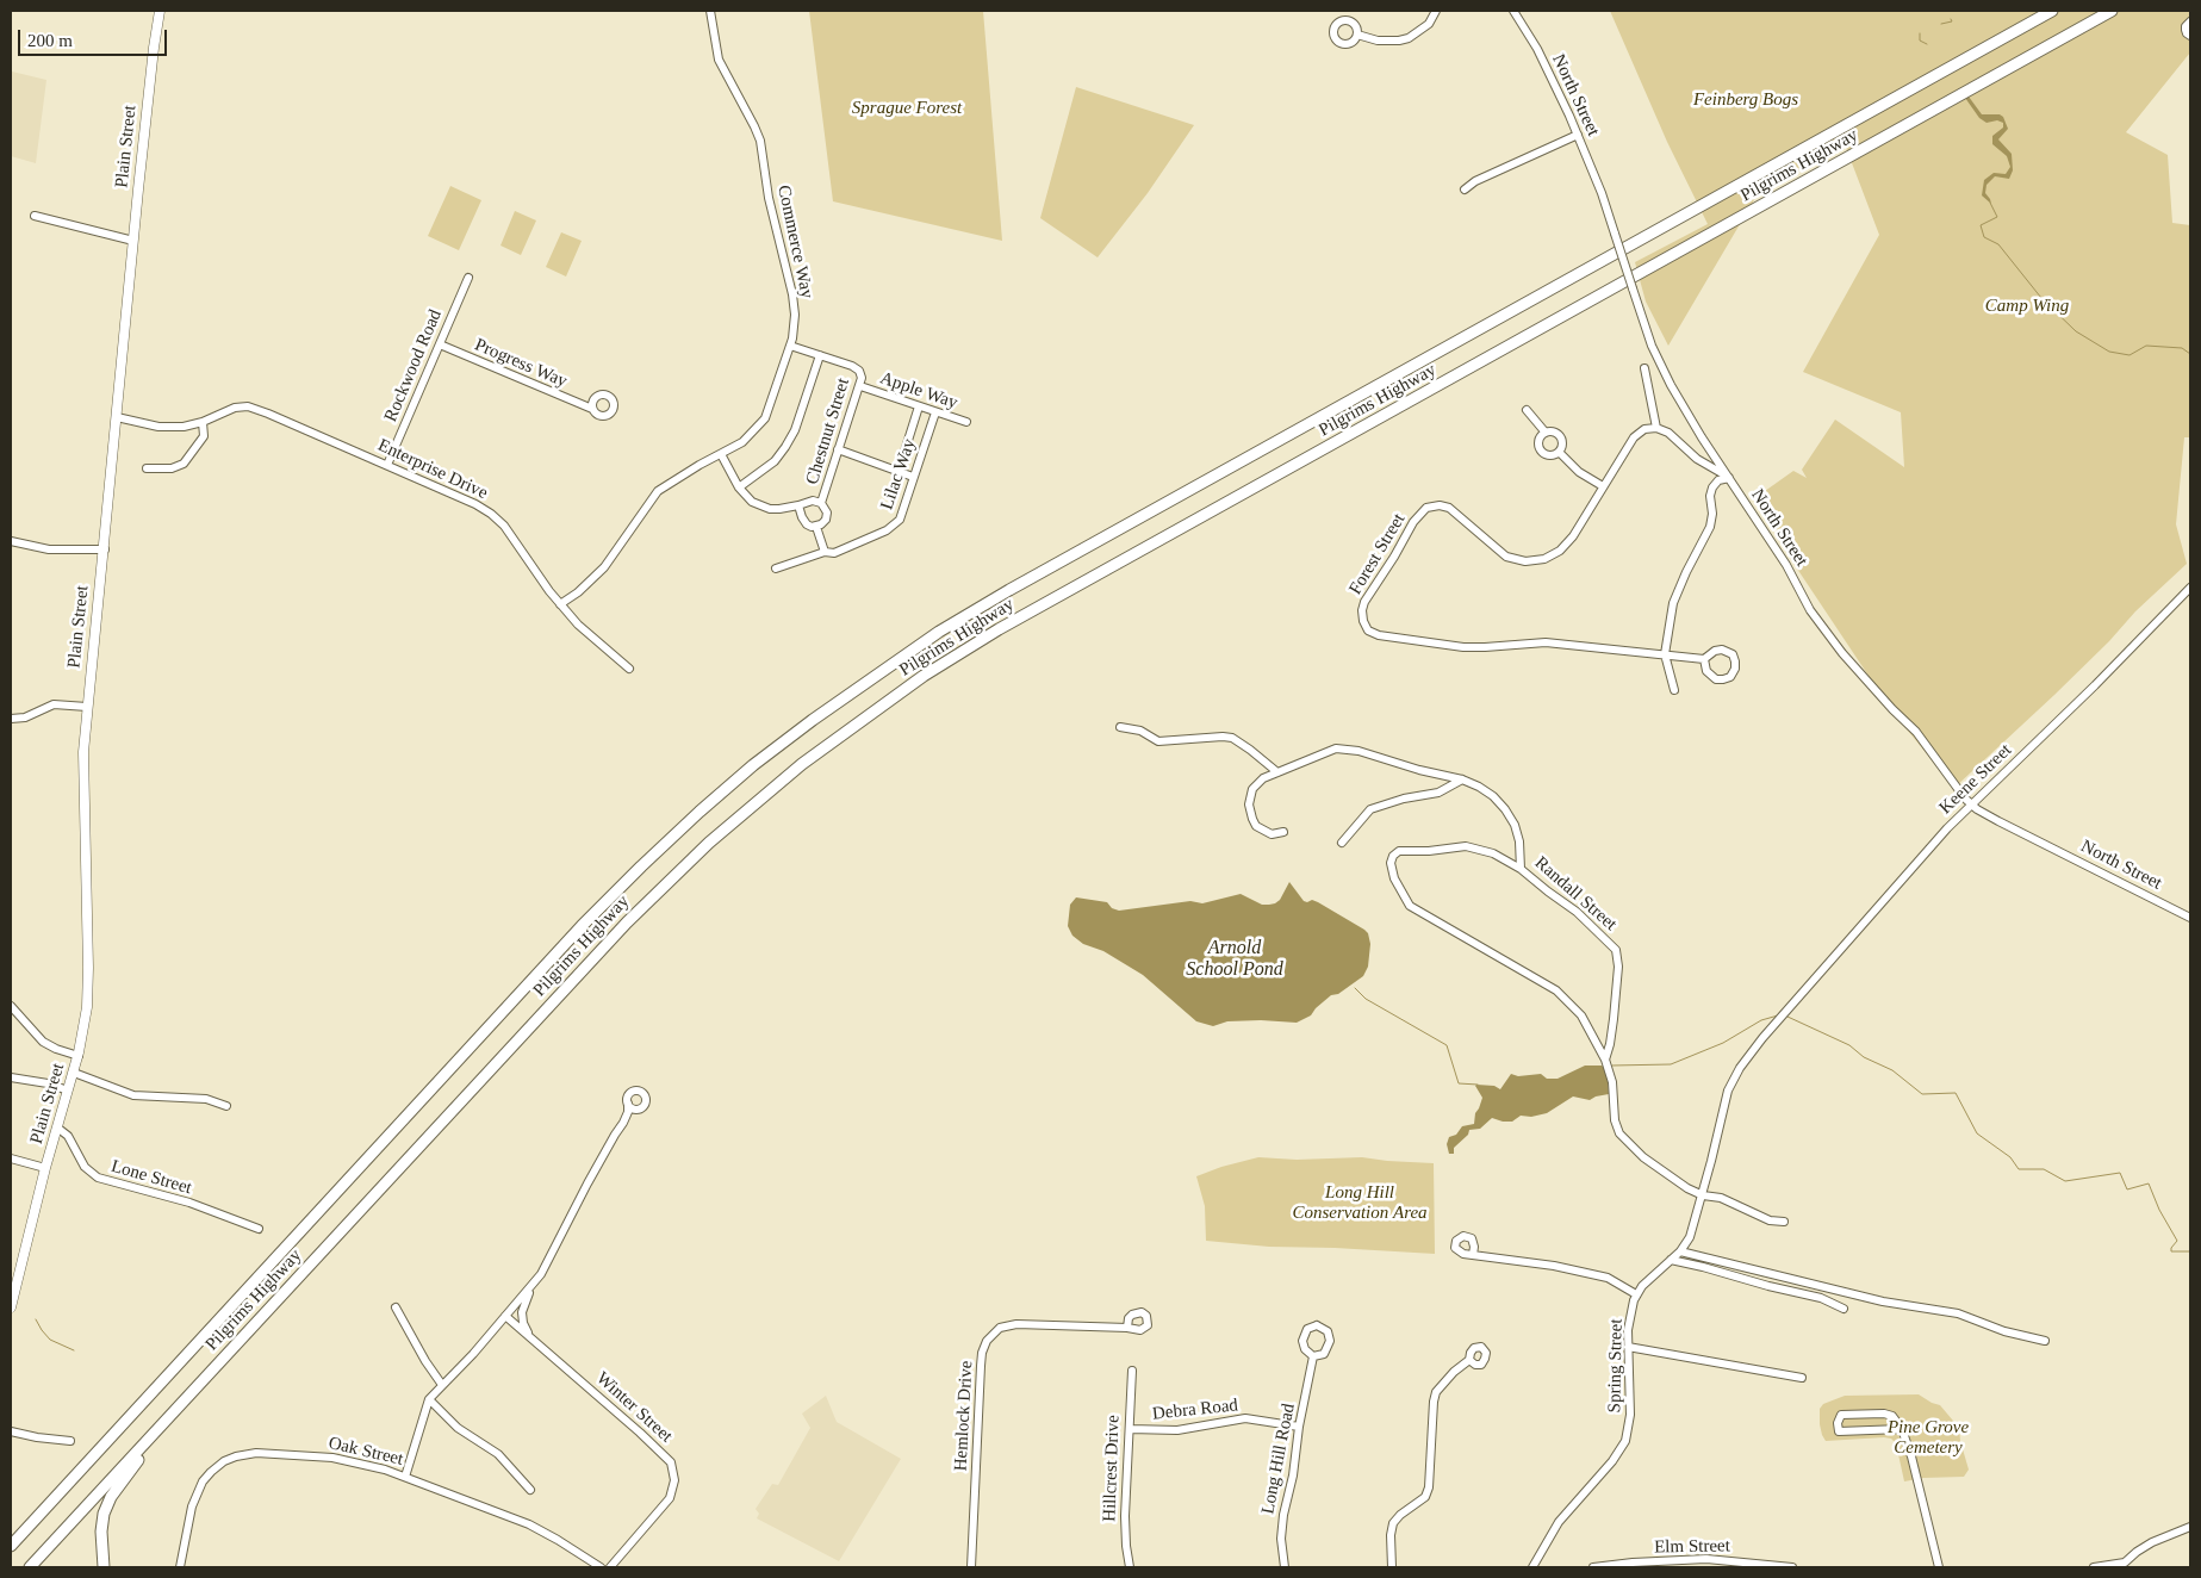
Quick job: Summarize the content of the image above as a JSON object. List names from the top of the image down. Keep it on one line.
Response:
{"streets":{"highway":["Pilgrims Highway"],"main road":["Plain Street"],"street":["North Street","Commerce Way","Progress Way","Rockwood Road","Apple Way","Chestnut Street","Enterprise Drive","Lilac Way","Forest Street","Keene Street","Randall Street","Lone Street","Spring Street","Winter Street","Debra Road","Hemlock Drive","Oak Street","Long Hill Road","Hillcrest Drive","Elm Street"]},"crossings":[["North Street","Keene Street"],["Plain Street","Enterprise Drive"],["Plain Street","Lone Street"],["Commerce Way","Chestnut Street"],["Commerce Way","Enterprise Drive"],["Progress Way","Rockwood Road"],["Rockwood Road","Enterprise Drive"],["Apple Way","Chestnut Street"],["Apple Way","Lilac Way"],["Keene Street","Spring Street"],["Randall Street","Spring Street"],["Debra Road","Long Hill Road"],["Debra Road","Hillcrest Drive"]],"water":["Arnold School Pond"],"parks":["Feinberg Bogs","Sprague Forest","Camp Wing","Long Hill Conservation Area","Pine Grove Cemetery"],"scale_bar":"200 m"}
